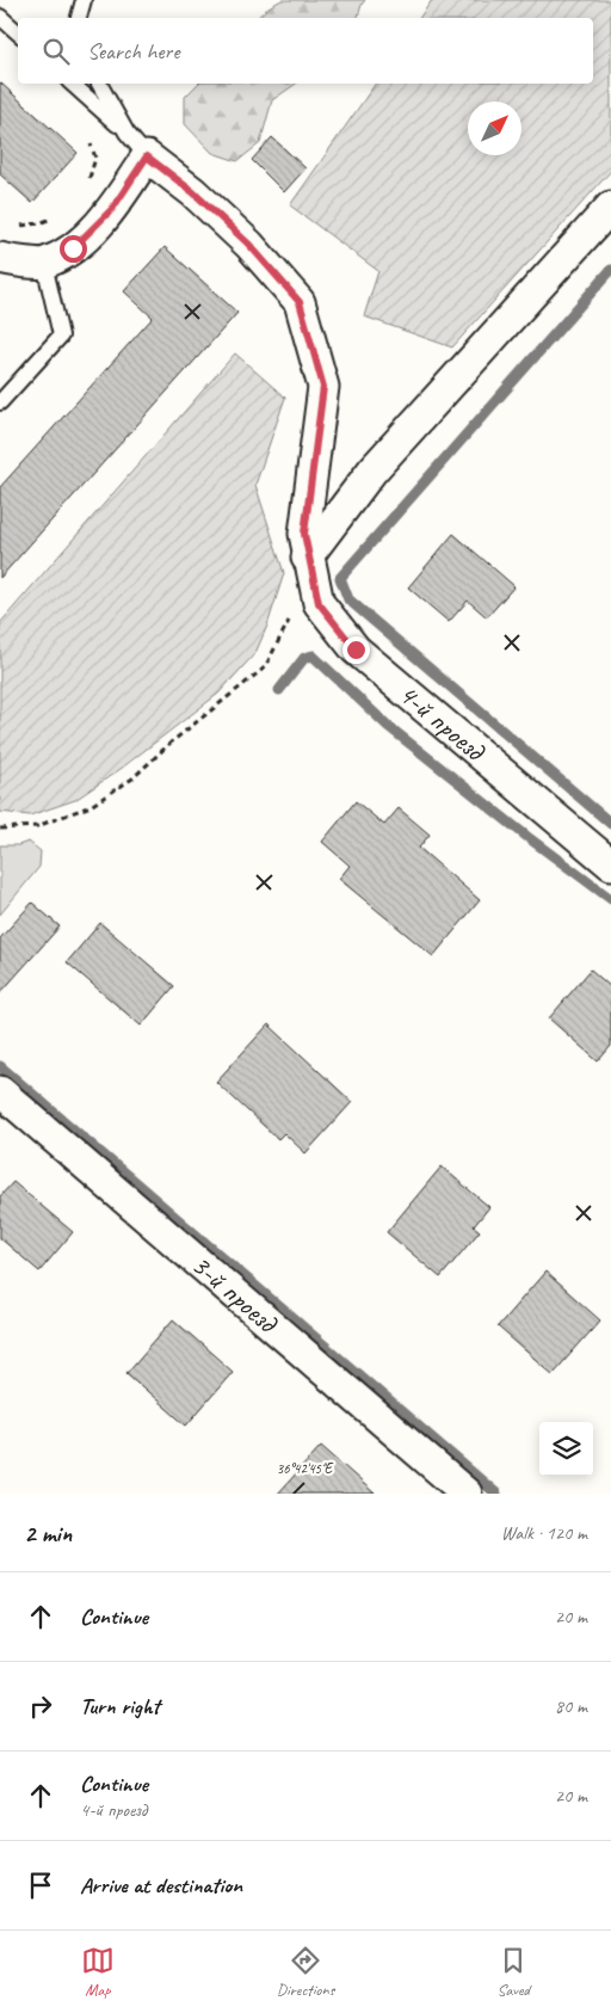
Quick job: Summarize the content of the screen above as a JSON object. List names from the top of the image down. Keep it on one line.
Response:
{"streets":{"street":["4-й проезд","3-й проезд"]},"north":"top right","page":{"search":"Search here","heading":["2 min","Walk · 120 m"],"list":[["Continue","20 m"],["Turn right","80 m"],["Continue","4-й проезд","20 m"],"Arrive at destination"],"nav":["Map","Directions","Saved"]},"coordinates":["36°42'45\"E"]}
